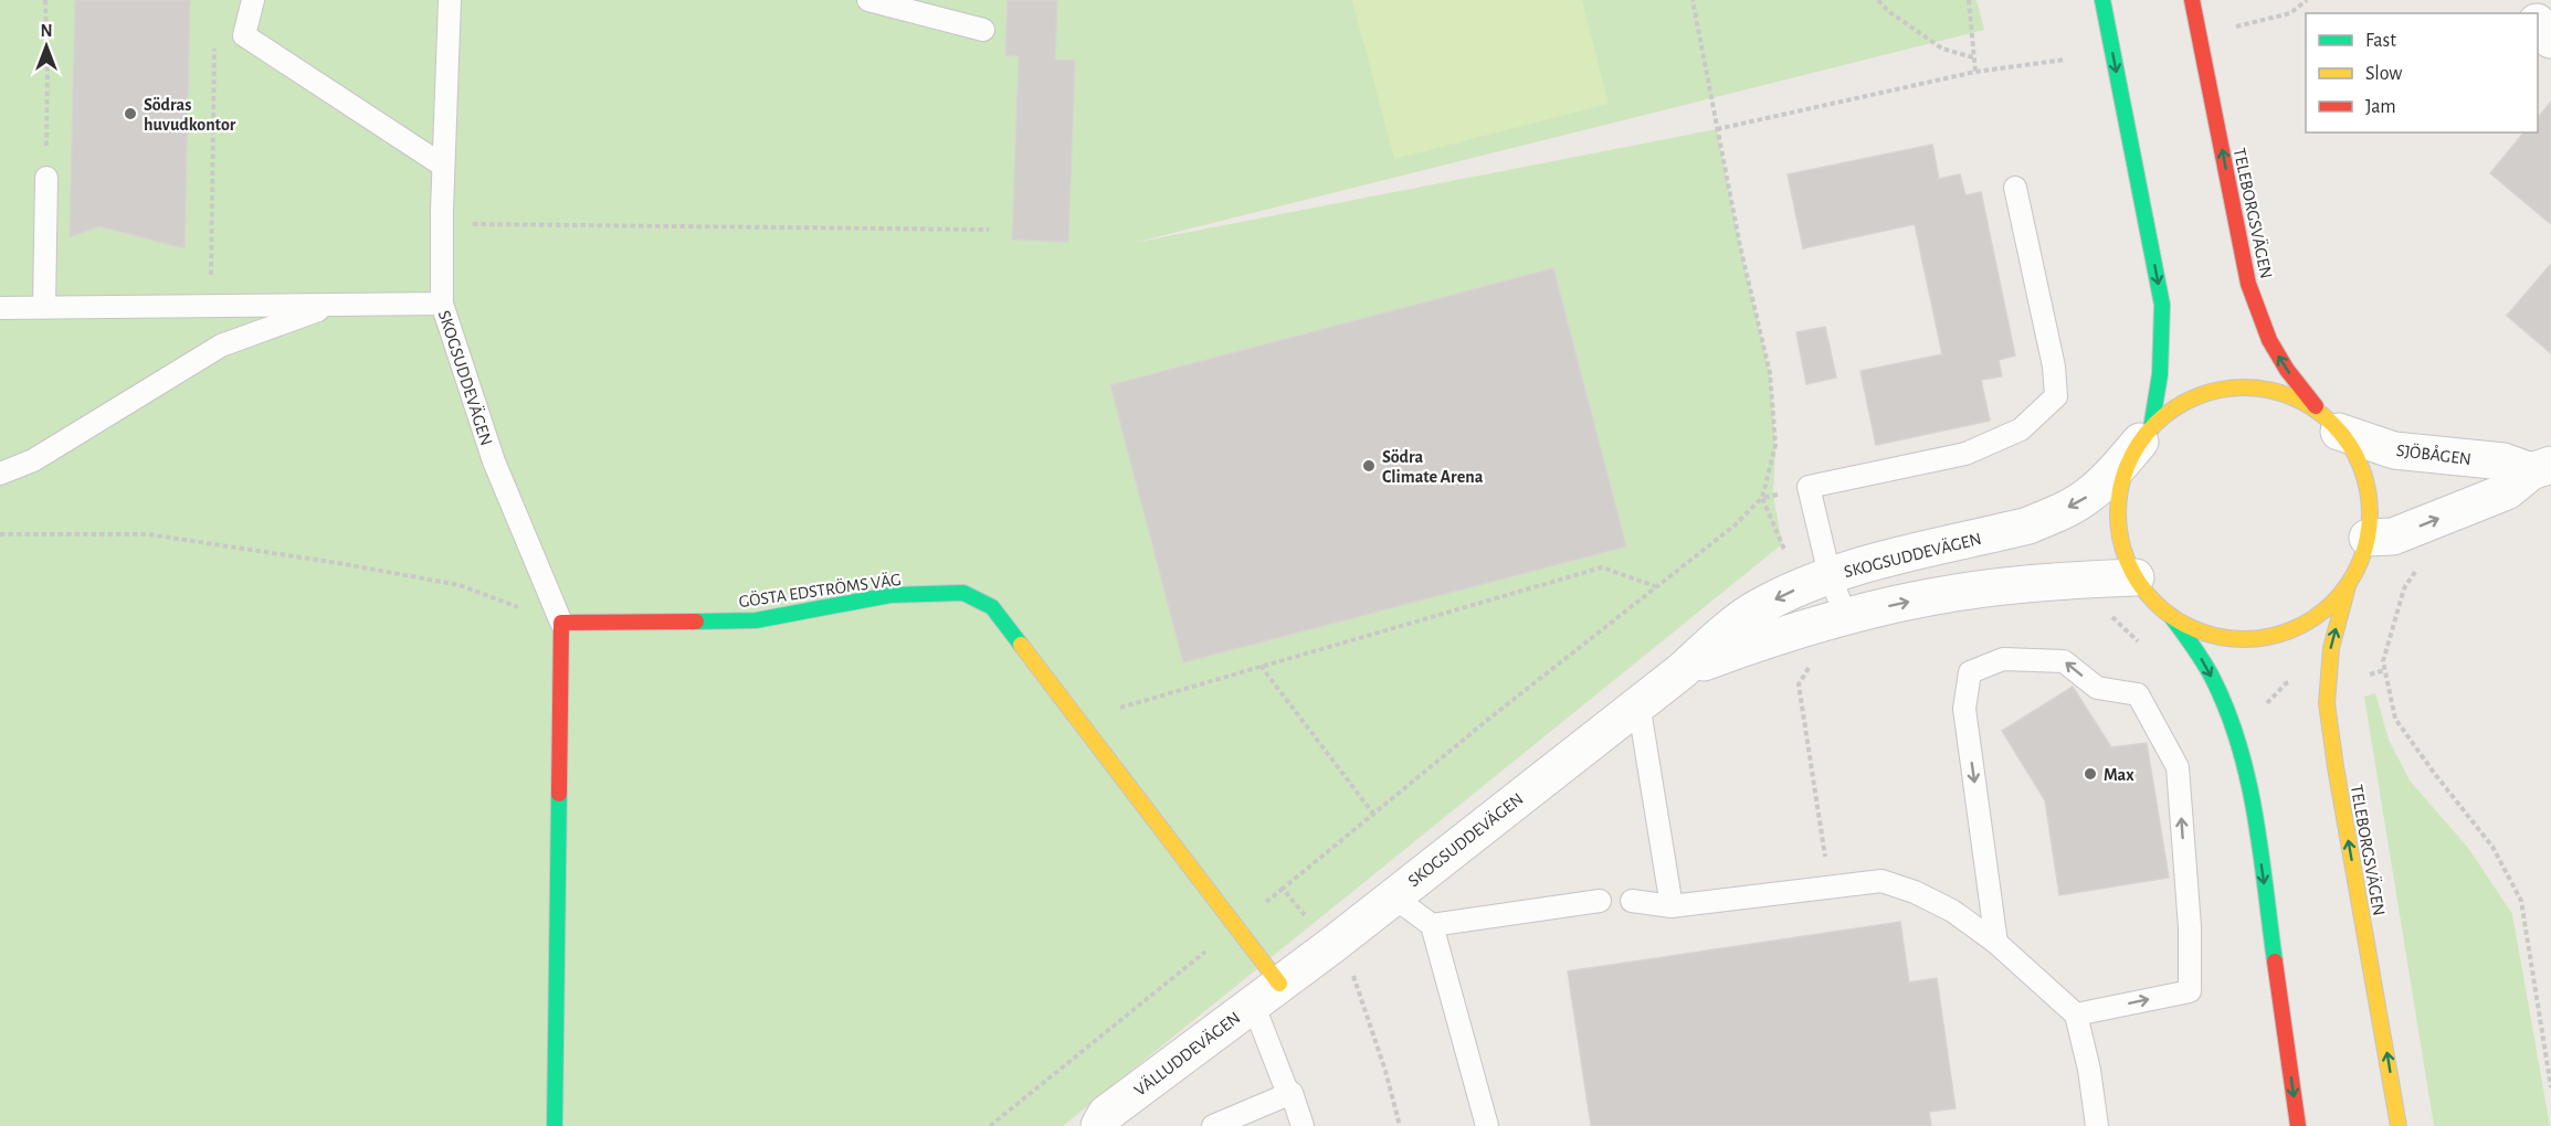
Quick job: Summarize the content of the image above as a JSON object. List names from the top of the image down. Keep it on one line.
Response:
{"streets":{"main road":["TELEBORGSVÄGEN","GÖSTA EDSTRÖMS VÄG"],"street":["SKOGSUDDEVÄGEN","SJÖBÅGEN","VÄLLUDDEVÄGEN"]},"crossings":[["TELEBORGSVÄGEN","SJÖBÅGEN"],["SKOGSUDDEVÄGEN","GÖSTA EDSTRÖMS VÄG"],["SKOGSUDDEVÄGEN","VÄLLUDDEVÄGEN"],["GÖSTA EDSTRÖMS VÄG","VÄLLUDDEVÄGEN"]],"one_way":["SJÖBÅGEN"],"places":["Södras huvudkontor","Södra Climate Arena","Max"],"legend":["Fast","Slow","Jam"],"north":"top"}
